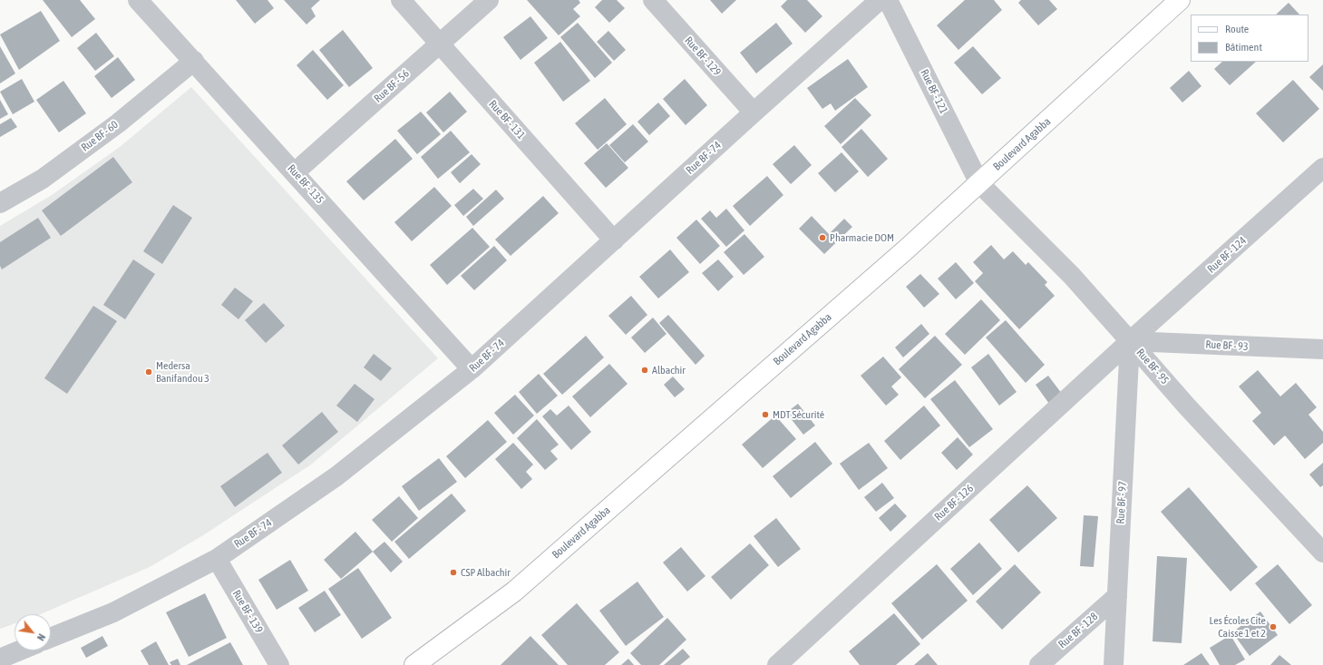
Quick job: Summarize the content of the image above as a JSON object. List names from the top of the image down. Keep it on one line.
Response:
{"streets":{"main road":["Boulevard Agabba"],"street":["Rue BF - 129","Rue BF - 56","Rue BF - 121","Rue BF - 131","Rue BF - 60","Rue BF - 74","Rue BF - 135","Rue BF - 124","Rue BF - 93","Rue BF - 95","Rue BF - 126","Rue BF - 97","Rue BF - 139","Rue BF - 128"]},"crossings":[["Rue BF - 129","Rue BF - 74"],["Rue BF - 56","Rue BF - 131"],["Rue BF - 56","Rue BF - 135"],["Rue BF - 121","Boulevard Agabba"],["Rue BF - 121","Rue BF - 95"],["Rue BF - 131","Rue BF - 74"],["Rue BF - 60","Rue BF - 135"],["Boulevard Agabba","Rue BF - 95"],["Rue BF - 74","Rue BF - 135"],["Rue BF - 74","Rue BF - 139"],["Rue BF - 124","Rue BF - 93"],["Rue BF - 124","Rue BF - 95"],["Rue BF - 124","Rue BF - 126"],["Rue BF - 124","Rue BF - 97"],["Rue BF - 93","Rue BF - 95"],["Rue BF - 93","Rue BF - 126"],["Rue BF - 93","Rue BF - 97"],["Rue BF - 95","Rue BF - 126"],["Rue BF - 95","Rue BF - 97"],["Rue BF - 126","Rue BF - 97"],["Rue BF - 97","Rue BF - 128"]],"places":["Pharmacie DOM","Albachir","Medersa Banifandou 3","MDT Sécurité","CSP Albachir","Les Écoles Cite Caisse 1 et 2"],"legend":["Route","Bâtiment"],"north":"bottom right"}
